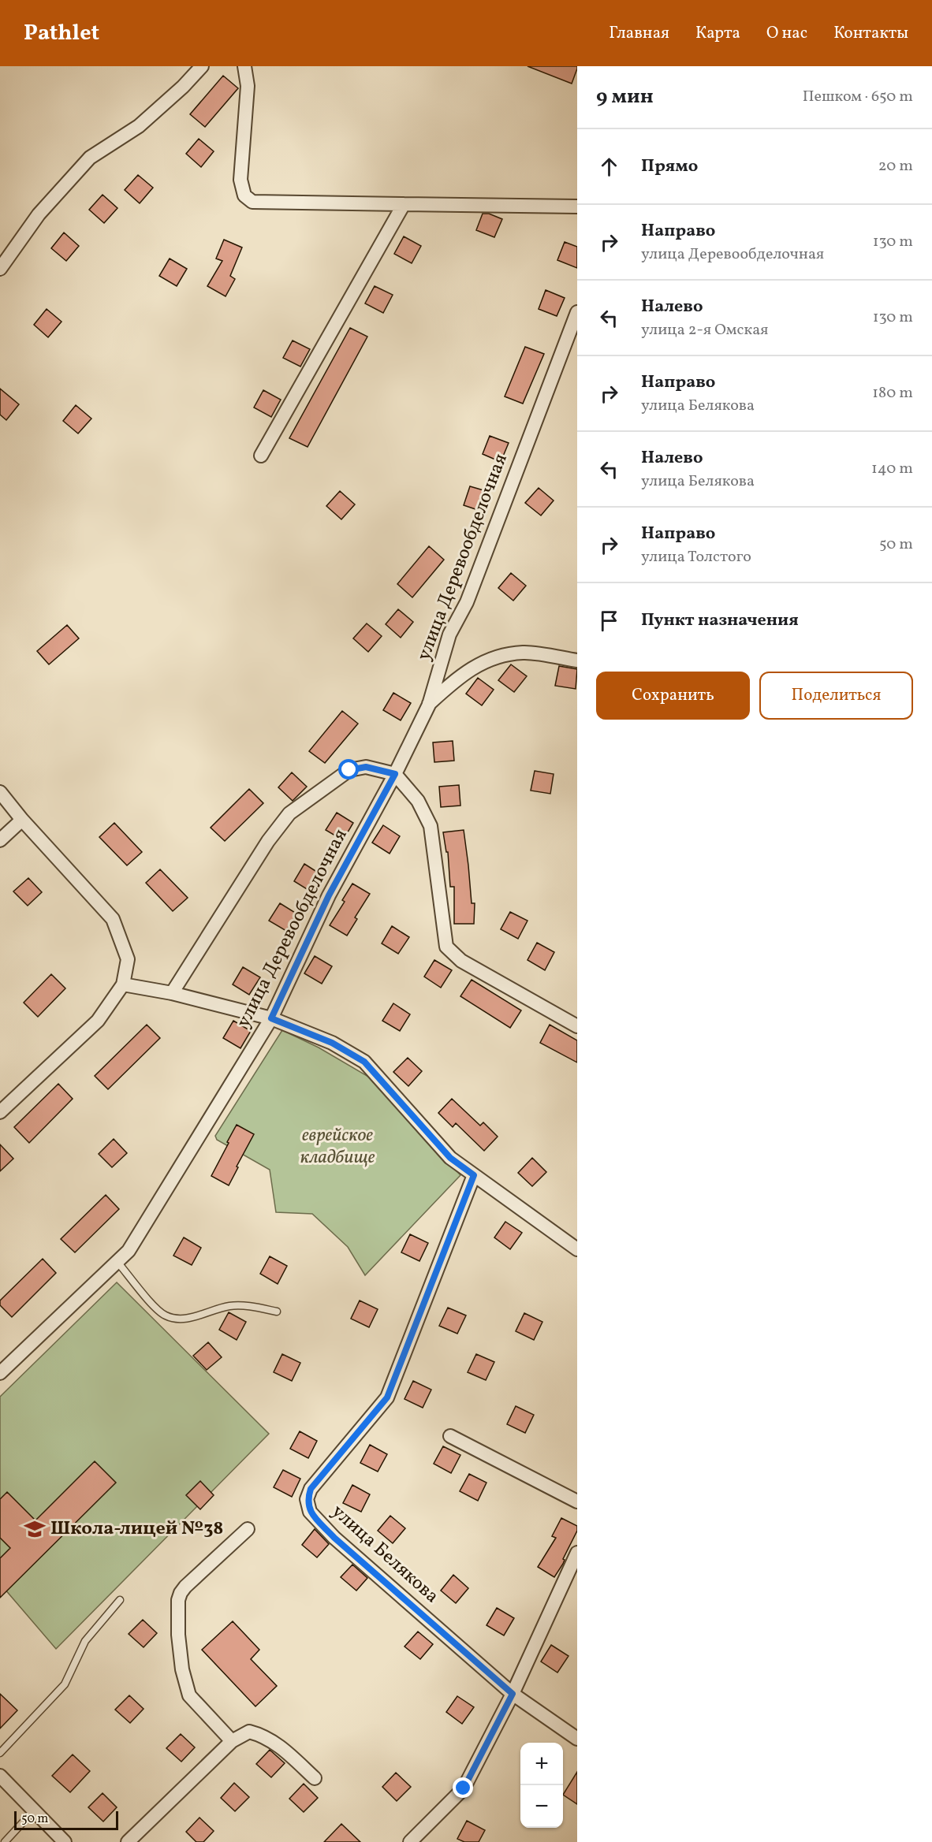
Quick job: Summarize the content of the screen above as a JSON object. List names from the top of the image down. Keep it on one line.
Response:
{"streets":{"street":["улица Деревообделочная","улица Белякова"]},"parks":["еврейское кладбище"],"places":{"school or university":["Школа-лицей №38"]},"scale_bar":"50 m","page":{"header":"Pathlet","nav":["Главная","Карта","О нас","Контакты"],"heading":["9 мин","Пешком · 650 m"],"list":[["Прямо","20 m"],["Направо","улица Деревообделочная","130 m"],["Налево","улица 2-я Омская","130 m"],["Направо","улица Белякова","180 m"],["Налево","улица Белякова","140 m"],["Направо","улица Толстого","50 m"],"Пункт назначения"],"buttons":["Сохранить","Поделиться"],"map_buttons":["+","−"],"scale":"50 m"}}
